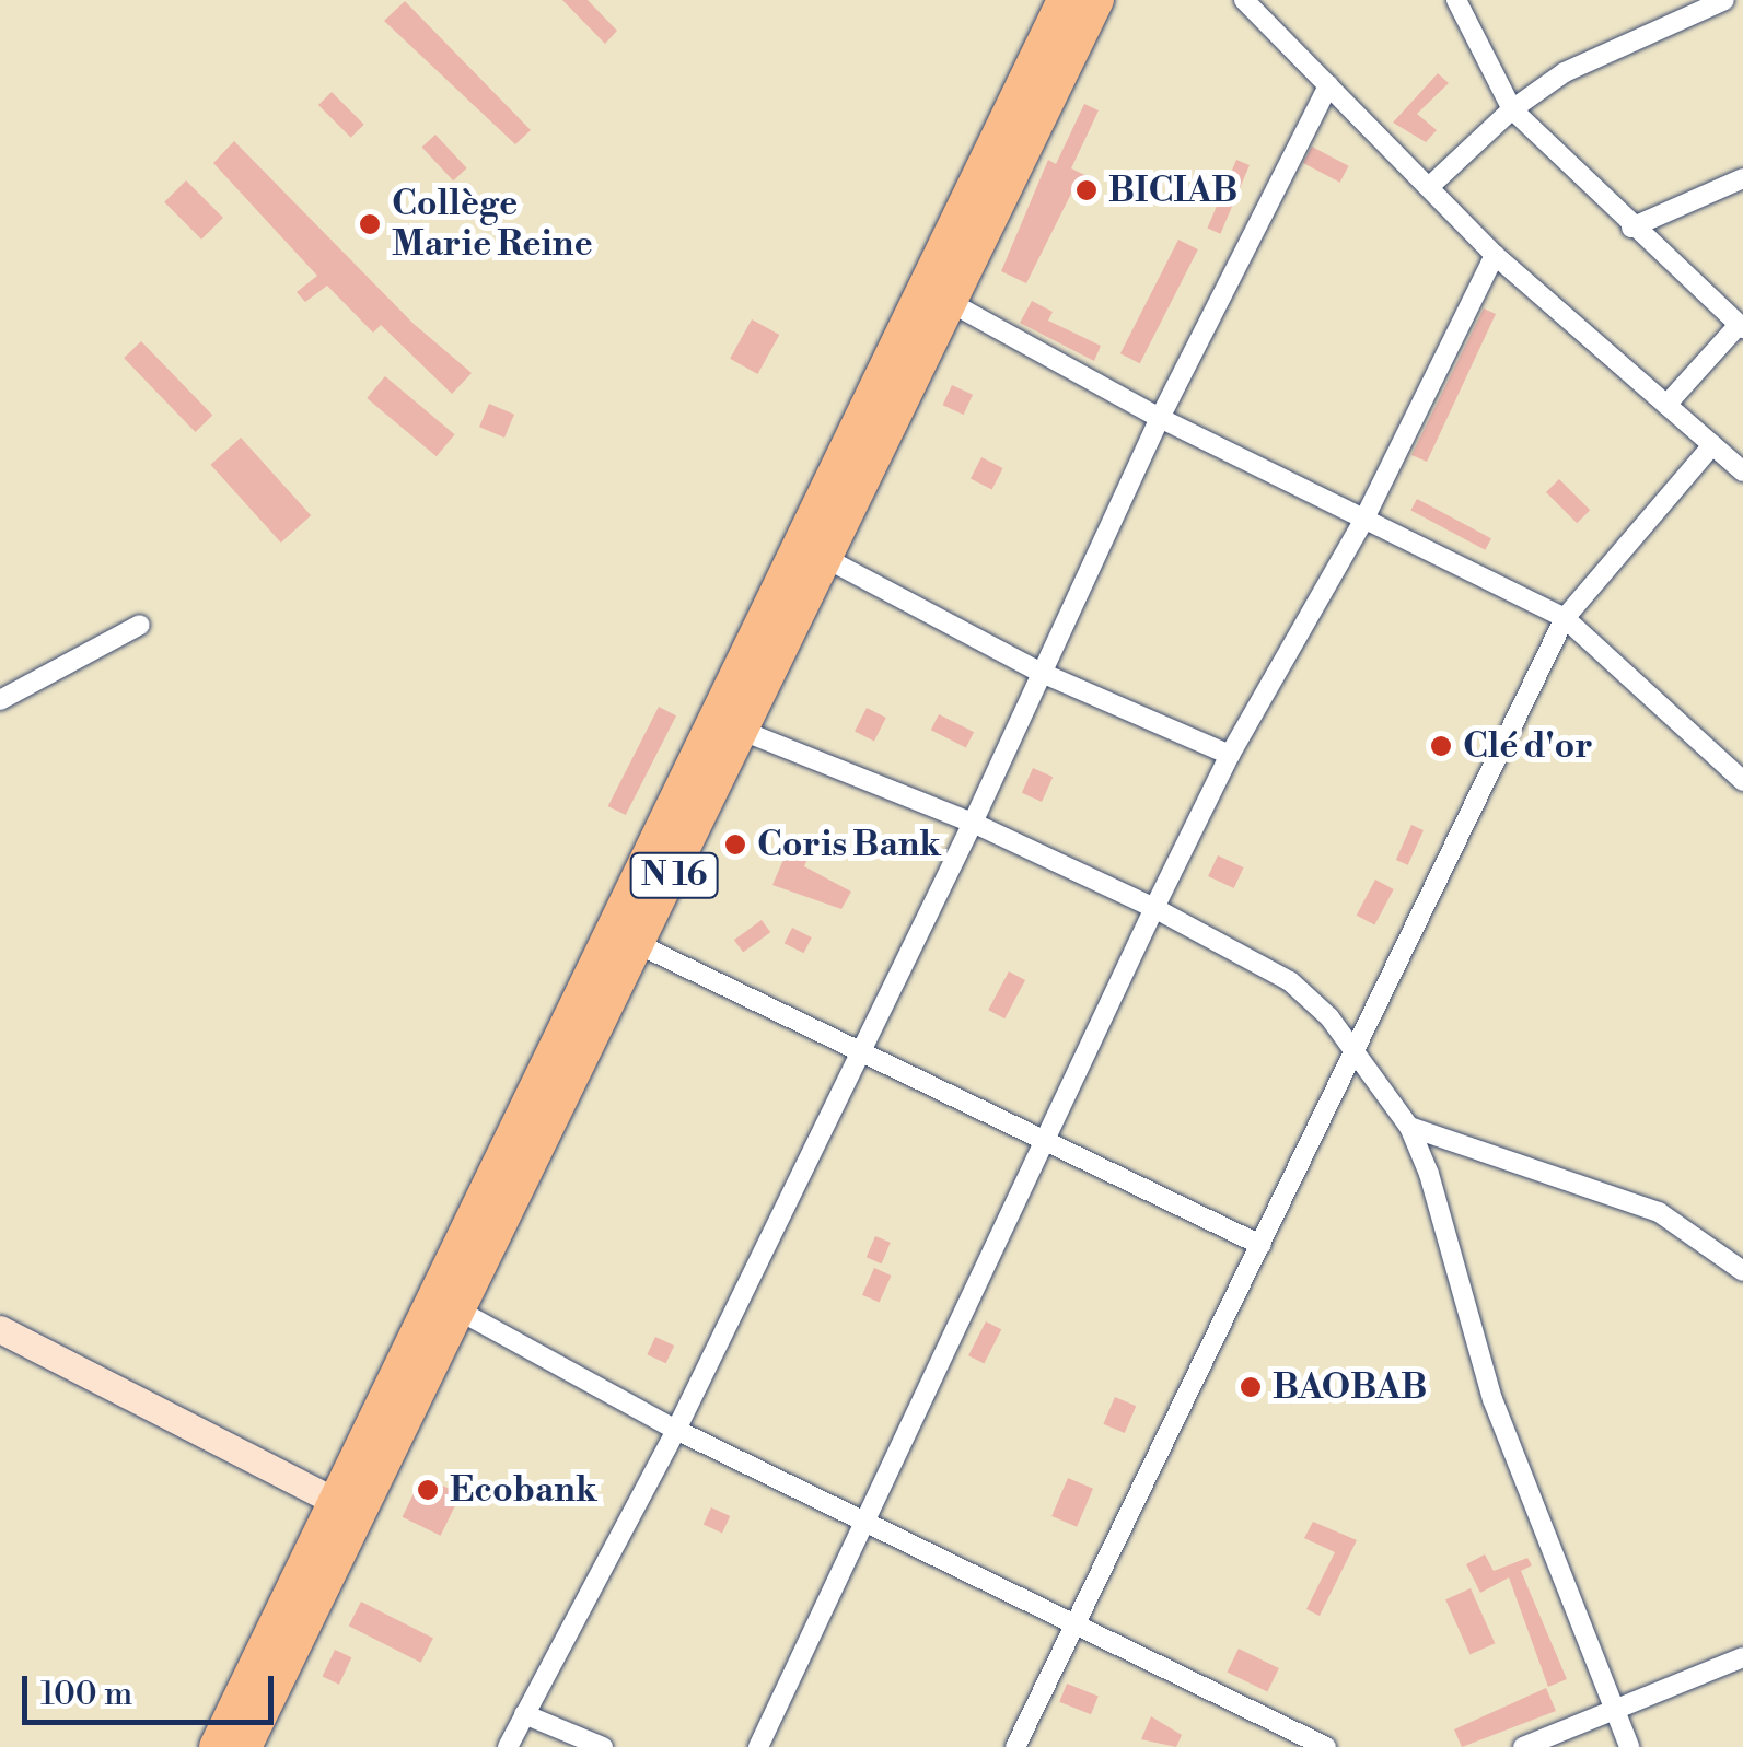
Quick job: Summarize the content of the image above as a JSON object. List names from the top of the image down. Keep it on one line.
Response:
{"streets":{"highway":["N 16"]},"places":["BICIAB","Collège Marie Reine","Clé d'or","Coris Bank","BAOBAB","Ecobank"],"scale_bar":"100 m"}
